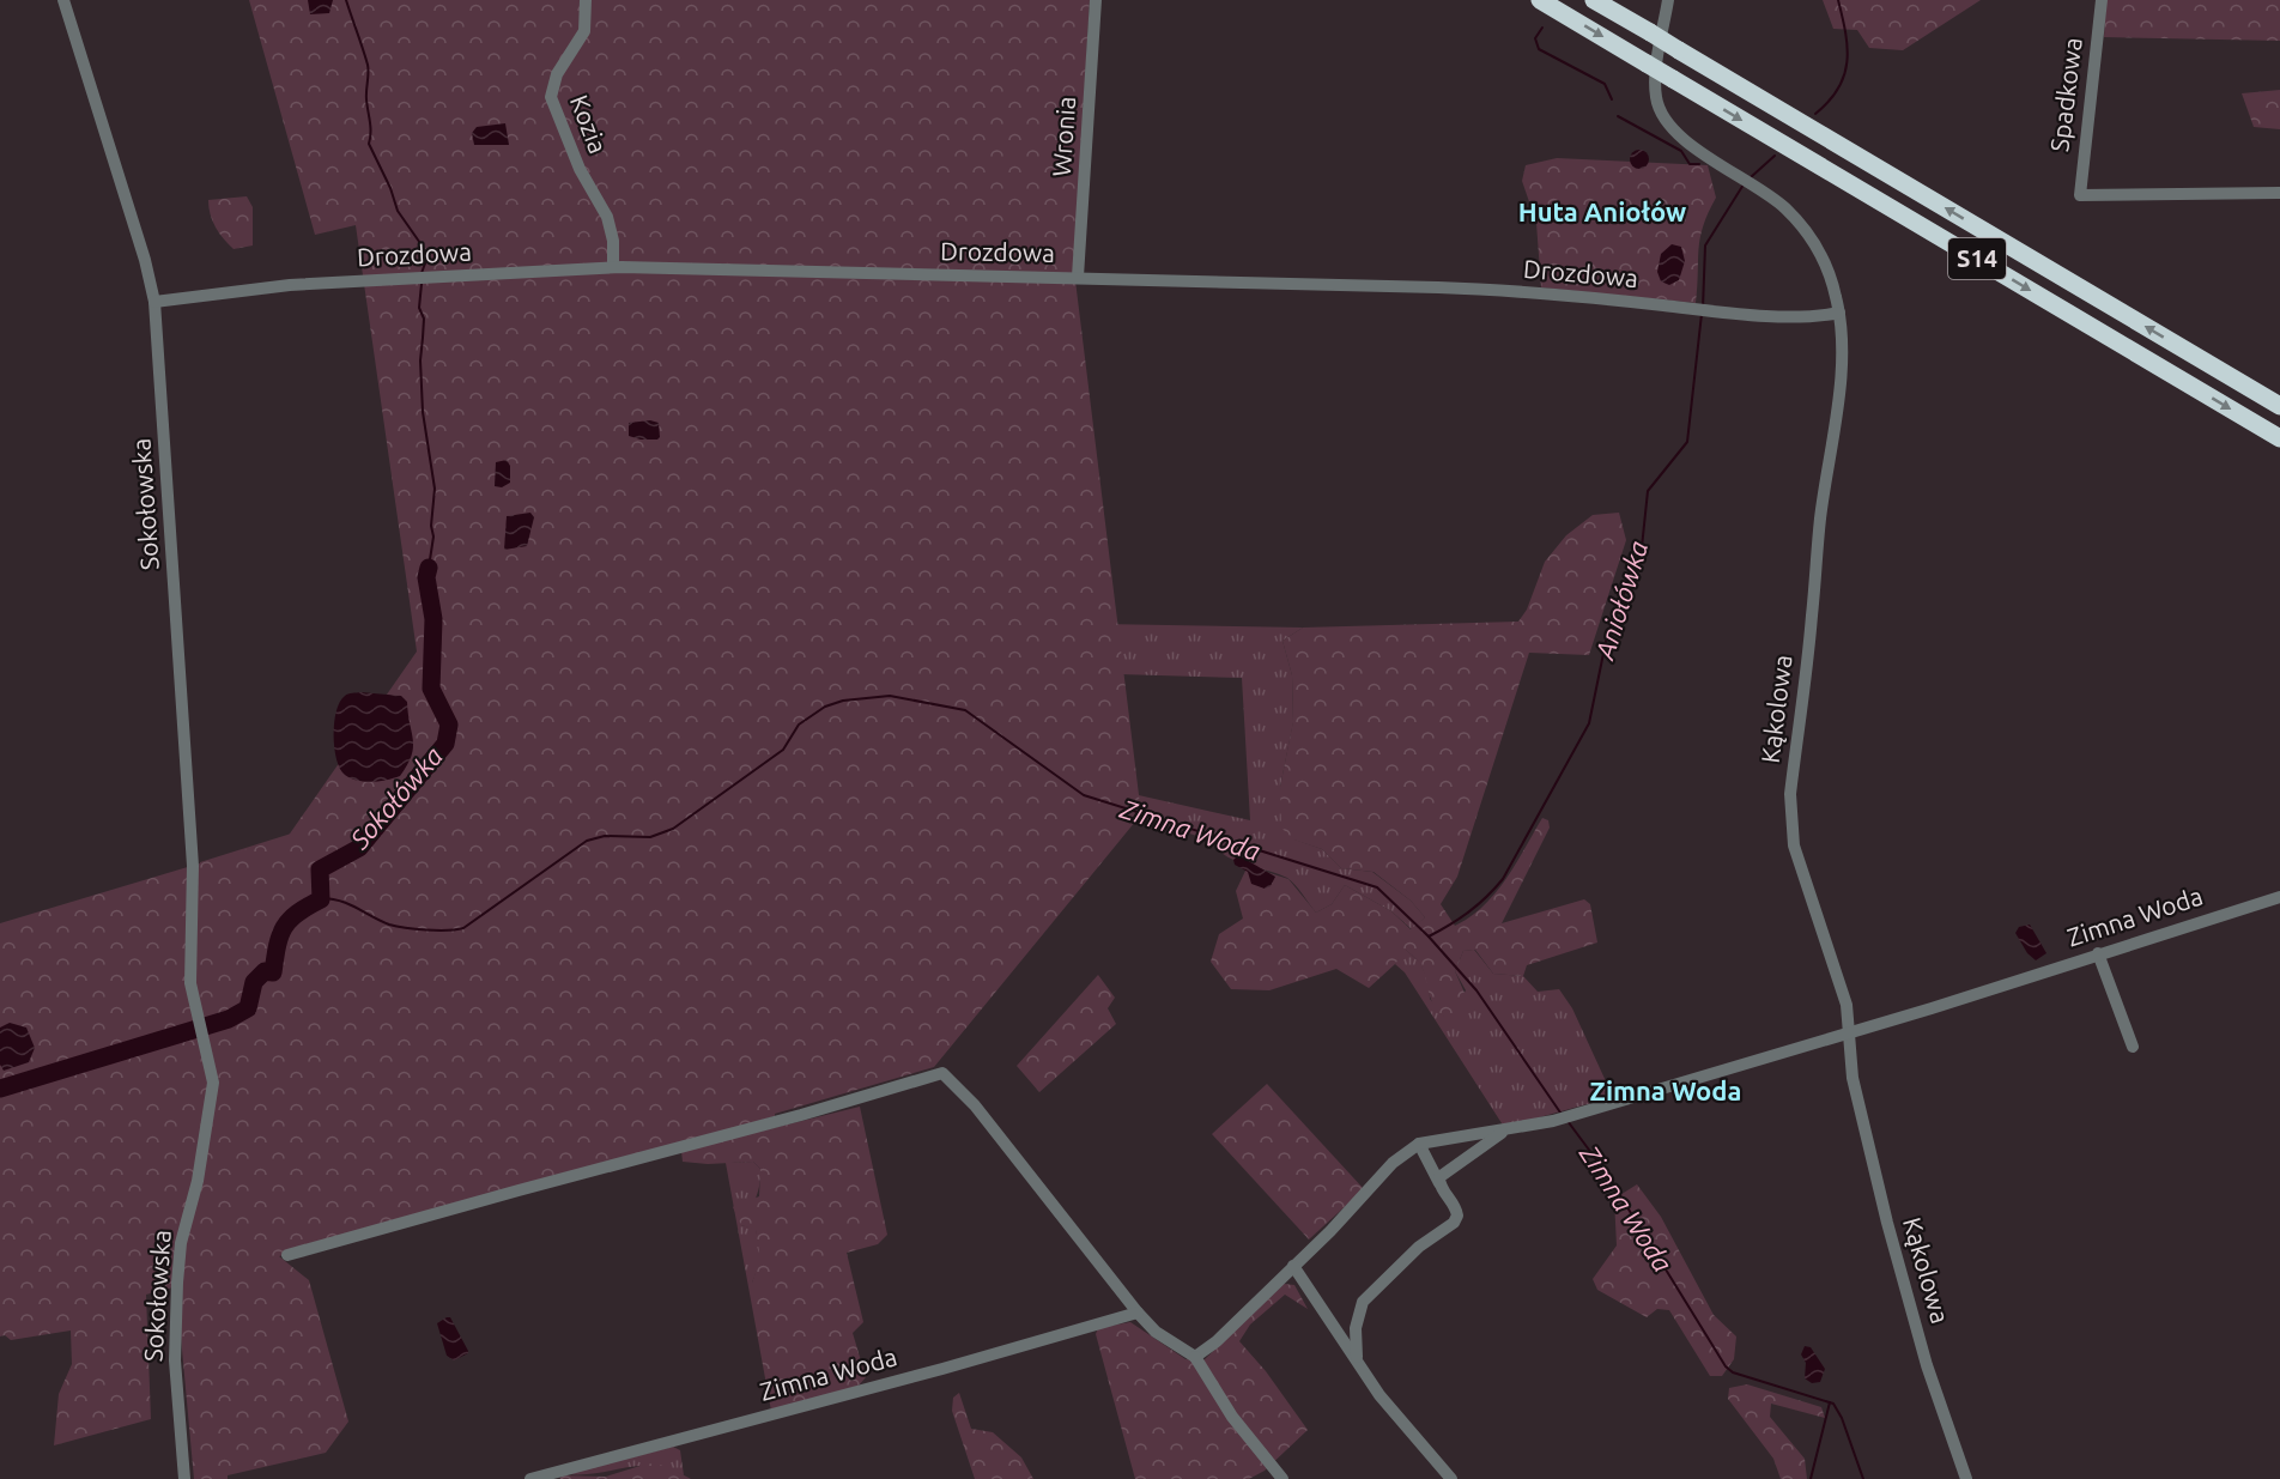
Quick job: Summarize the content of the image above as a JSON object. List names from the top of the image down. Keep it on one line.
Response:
{"streets":{"highway":["S14"],"street":["Spadkowa","Kozia","Wronia","Drozdowa","Sokołowska","Kąkolowa","Zimna Woda"]},"crossings":[["Kozia","Drozdowa"],["Wronia","Drozdowa"],["Drozdowa","Sokołowska"],["Drozdowa","Kąkolowa"],["Kąkolowa","Zimna Woda"]],"districts":["Huta Aniołów","Zimna Woda"],"water":["Aniołówka","Sokołówka","Zimna Woda"]}
